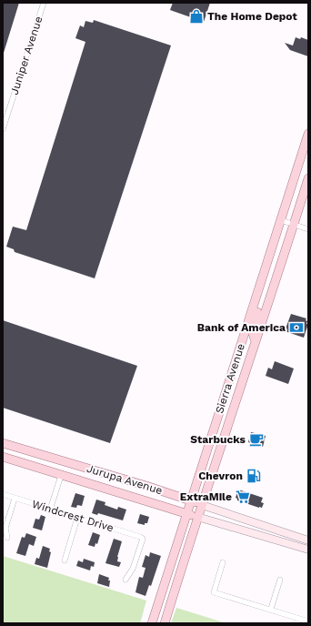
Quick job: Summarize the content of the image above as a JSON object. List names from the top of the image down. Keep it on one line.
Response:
{"streets":{"main road":["Sierra Avenue","Jurupa Avenue"],"street":["Juniper Avenue","Windcrest Drive"]},"crossings":[["Sierra Avenue","Jurupa Avenue"]],"places":{"shop":["The Home Depot"],"bank":["Bank of America"],"cafe":["Starbucks"],"fuel station":["Chevron"],"supermarket":["ExtraMile"]}}
